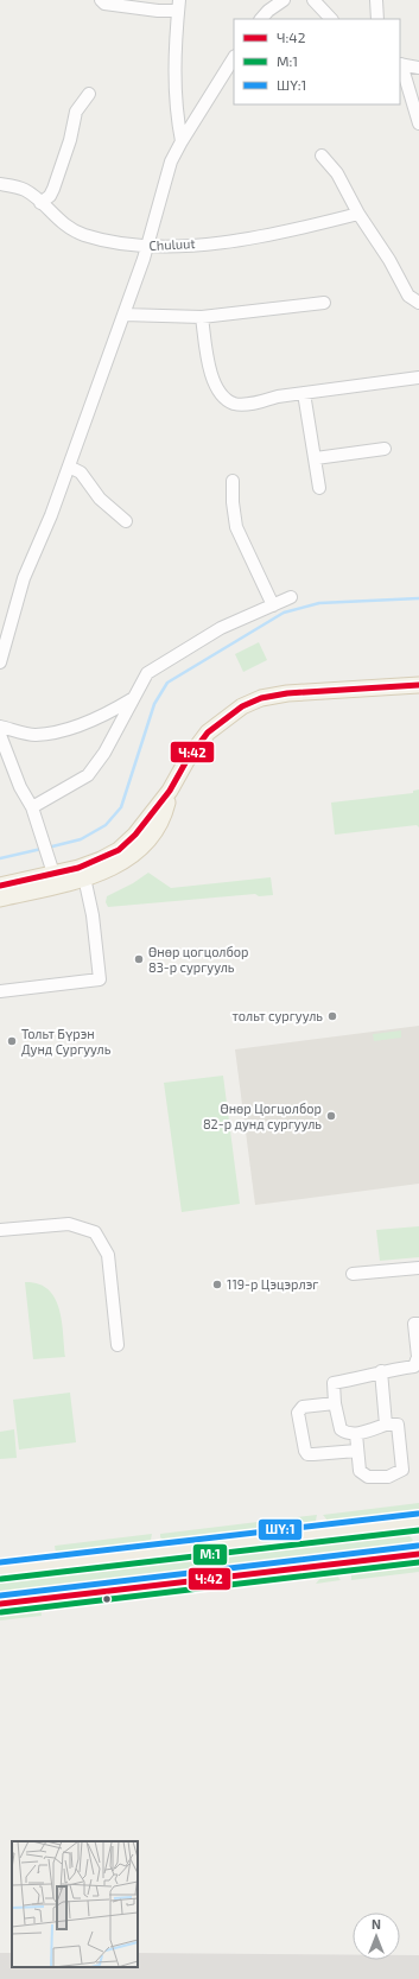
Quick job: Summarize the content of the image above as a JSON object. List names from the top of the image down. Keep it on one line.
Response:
{"streets":{"street":["Chuluut"]},"places":["Өнөр цогцолбор 83-р сургууль","тольт сургууль","Тольт Бүрэн Дунд Сургууль","Өнөр Цогцолбор 82-р дунд сургууль","119-р Цэцэрлэг"],"lines":["transit line Ч:42","transit line ШҮ:1","transit line М:1"],"legend":["Ч:42","М:1","ШҮ:1"],"north":"top"}
